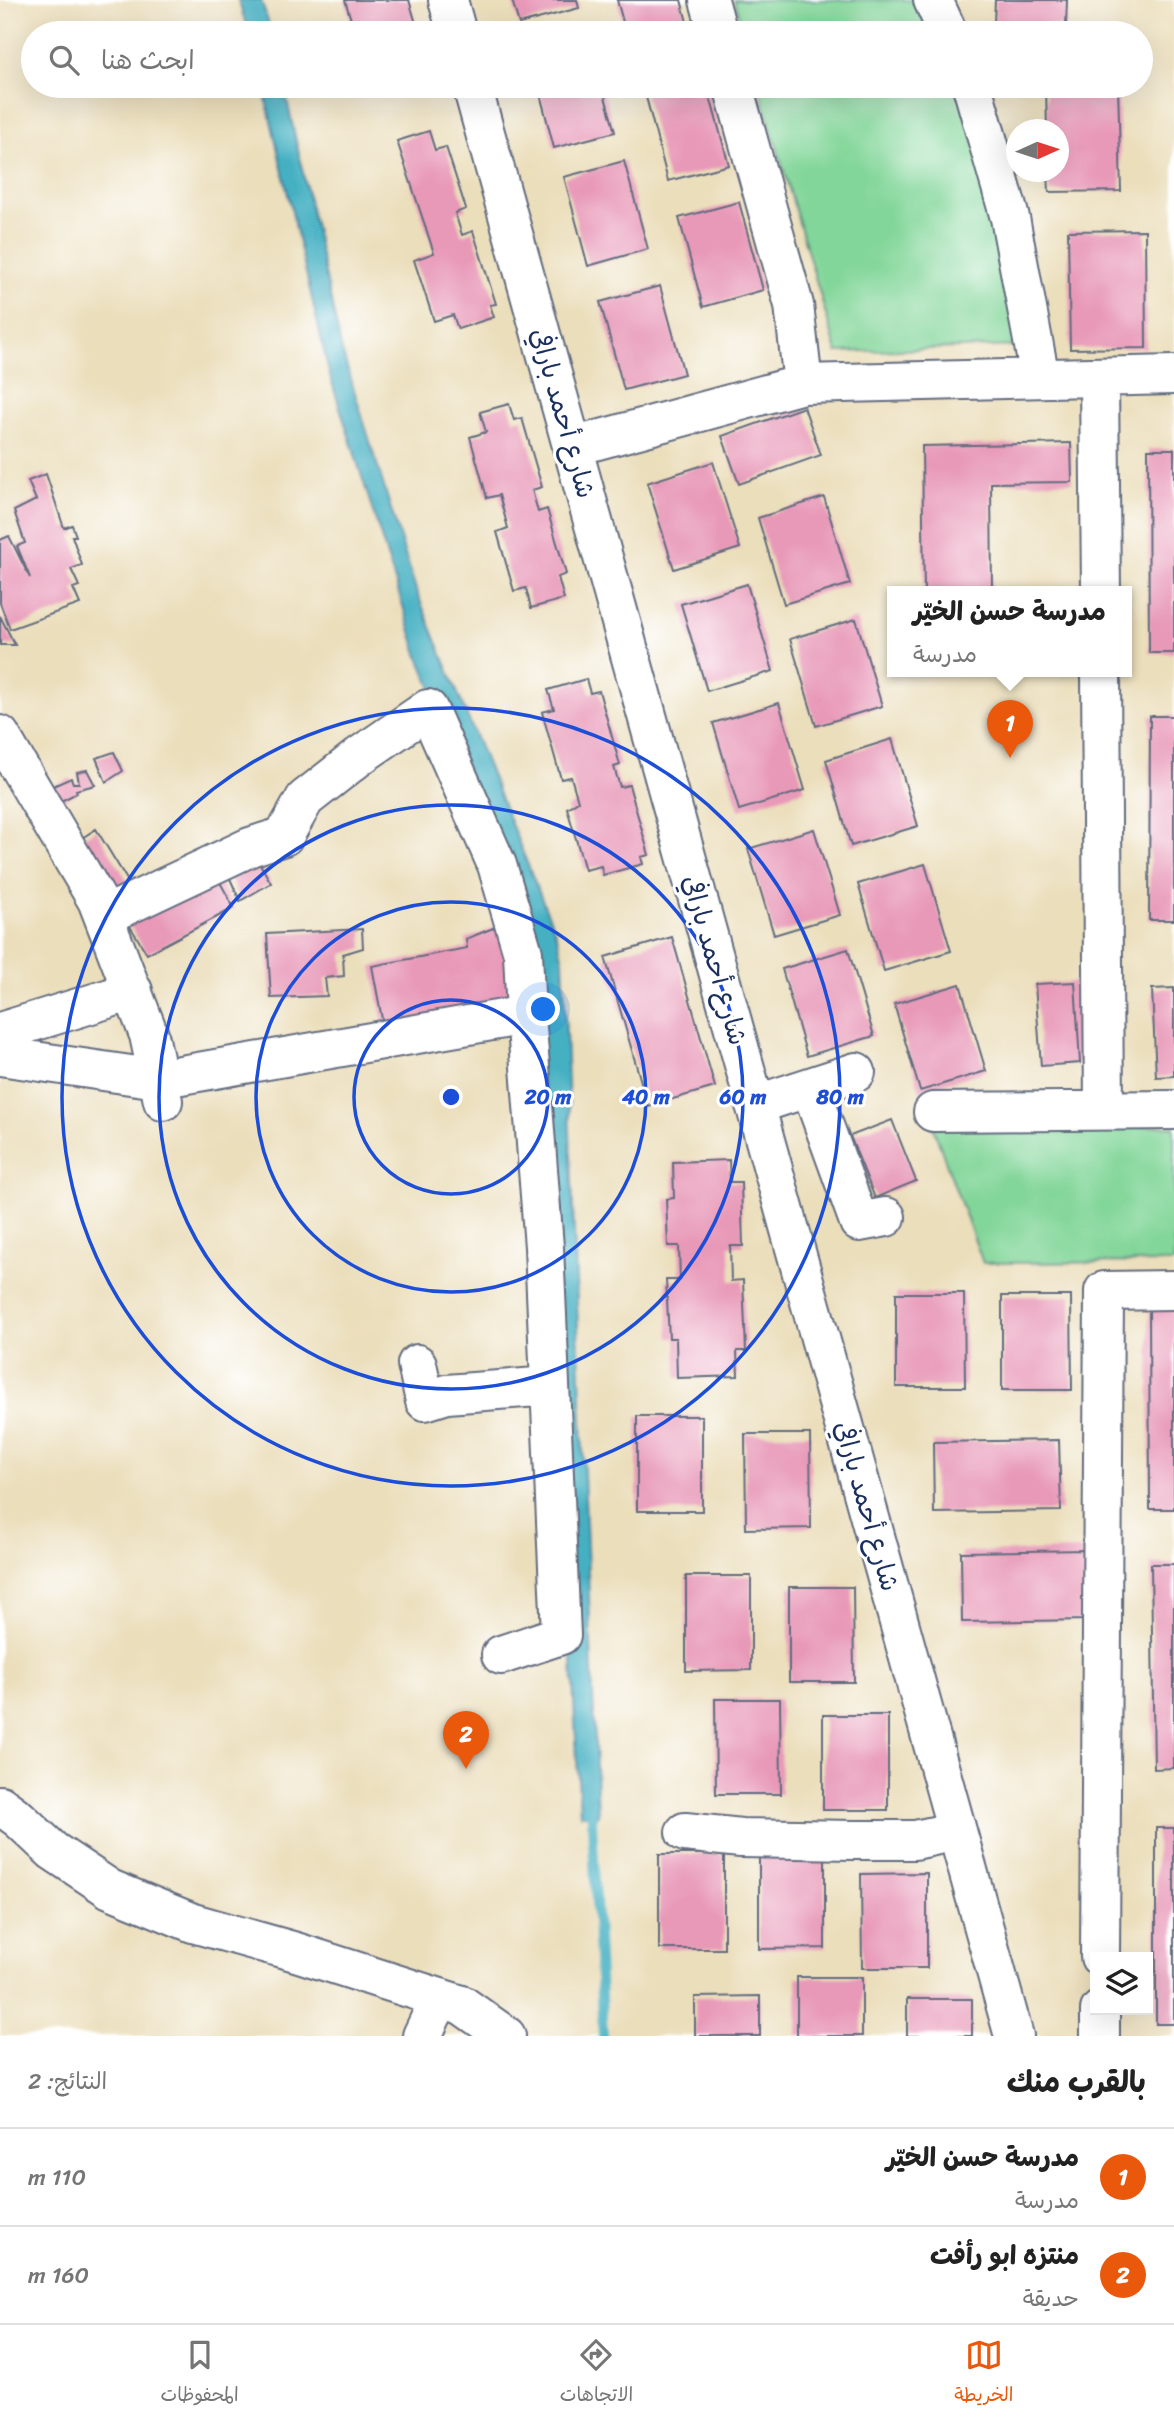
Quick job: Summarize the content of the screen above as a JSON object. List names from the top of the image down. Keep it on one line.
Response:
{"streets":{"street":["شارع أحمد بارافي"]},"north":"right","page":{"search":"ابحث هنا","popup":["مدرسة حسن الخيّر","مدرسة"],"pins":["1","2"],"heading":["بالقرب منك","النتائج: 2"],"list":[{"mark":"1","name":"مدرسة حسن الخيّر","note":"مدرسة","value":"110 m"},{"mark":"2","name":"منتزه ابو رأفت","note":"حديقة","value":"160 m"}],"nav":["الخريطة","الاتجاهات","المحفوظات"]},"rings":["20 m","40 m","60 m","80 m"]}
